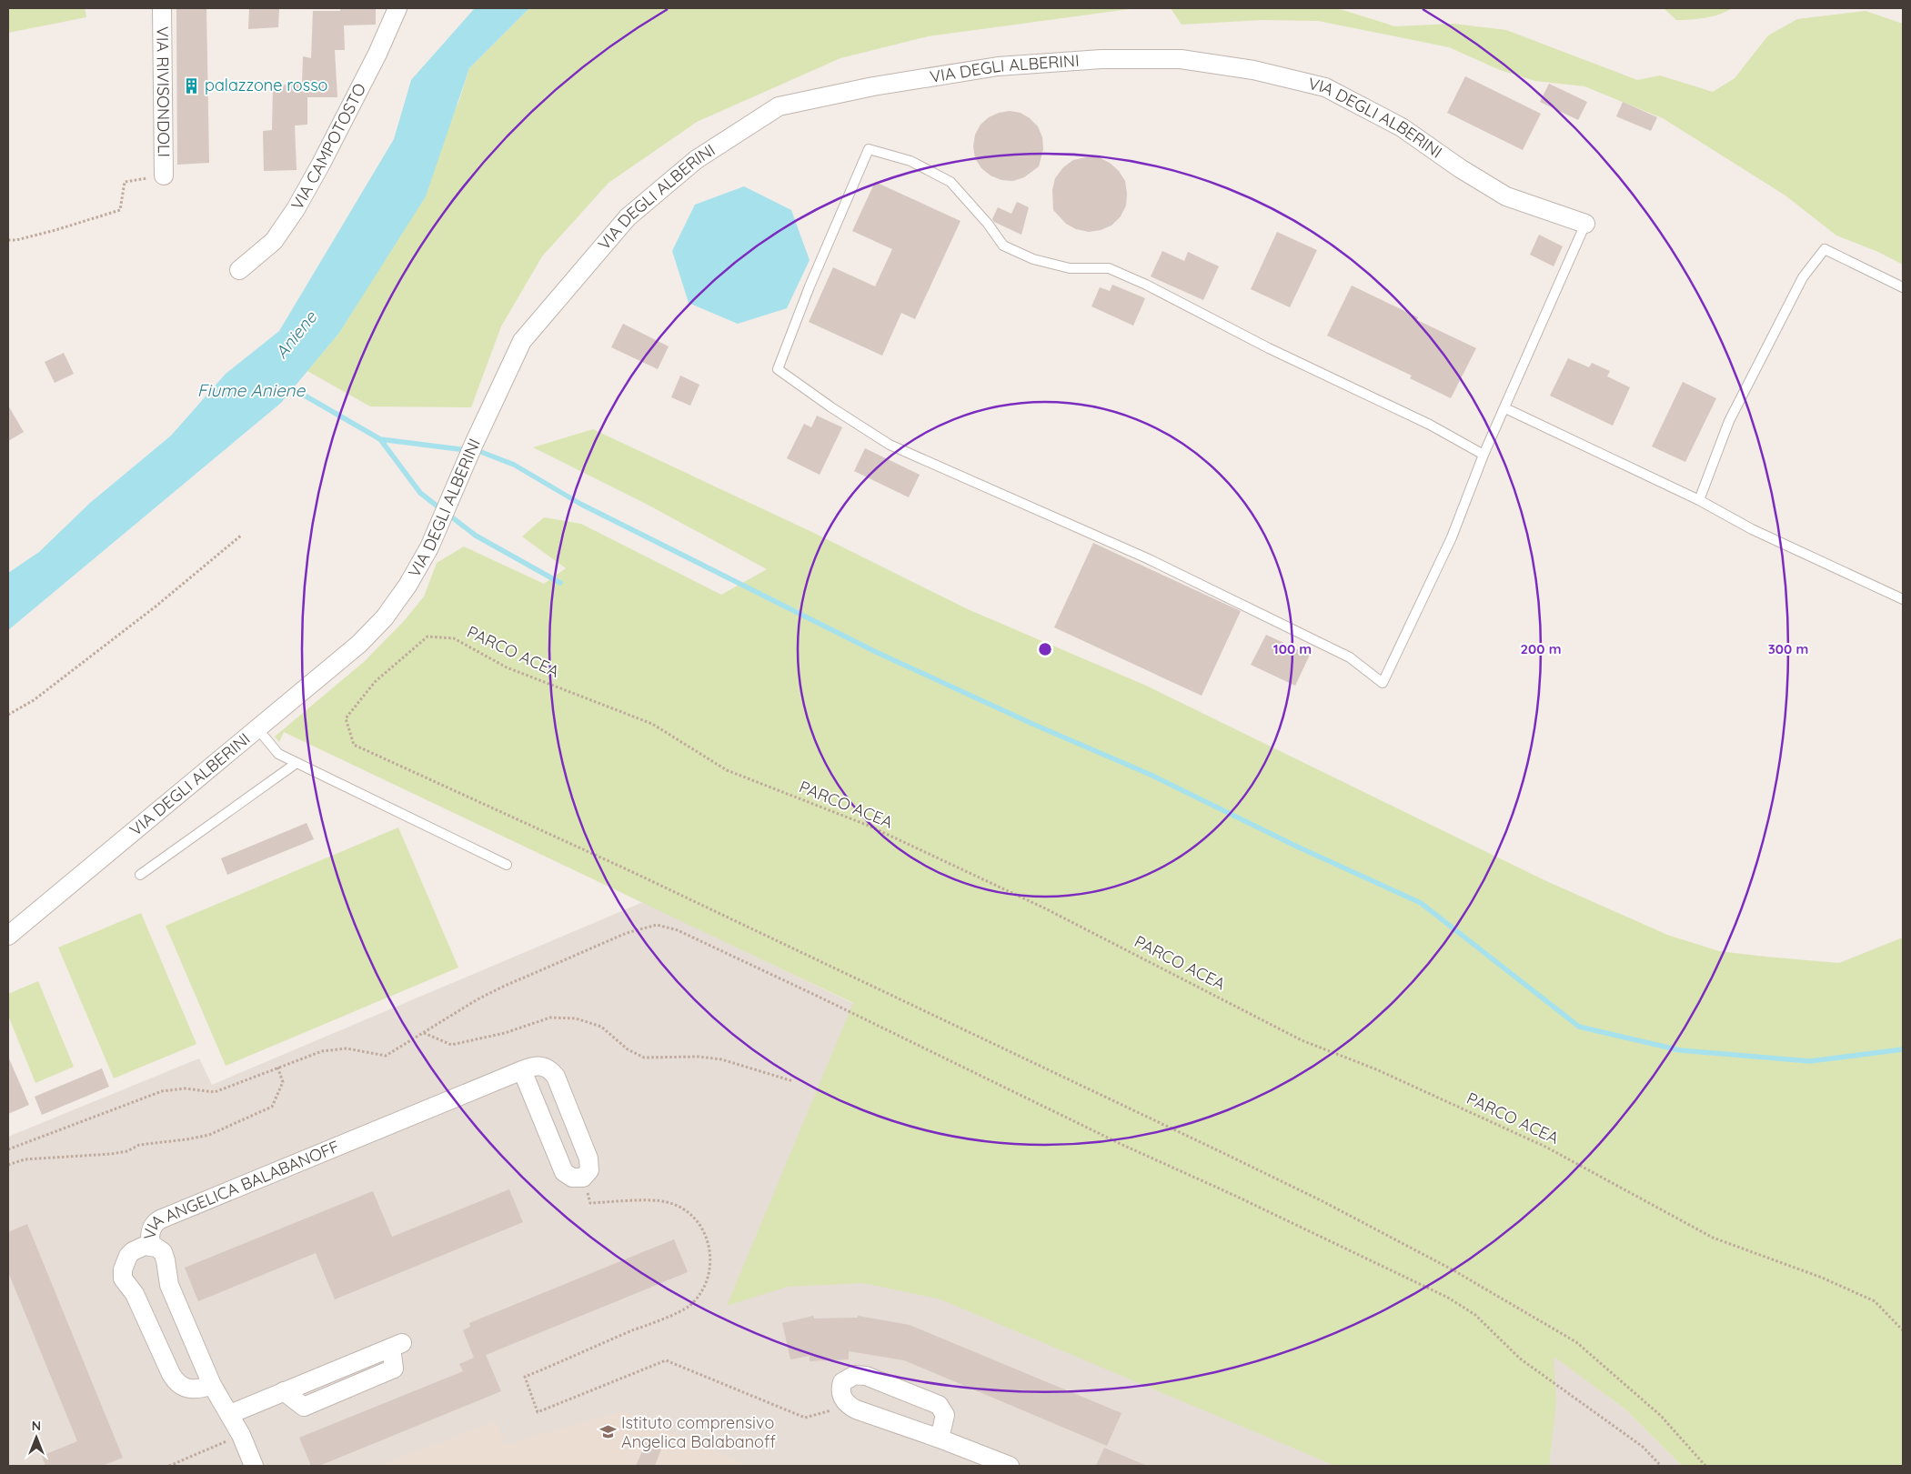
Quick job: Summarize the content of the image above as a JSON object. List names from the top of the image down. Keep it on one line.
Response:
{"streets":{"street":["VIA DEGLI ALBERINI","VIA RIVISONDOLI","VIA CAMPOTOSTO","VIA ANGELICA BALABANOFF"],"path":["PARCO ACEA"]},"water":["Aniene","Fiume Aniene"],"places":{"building":["palazzone rosso"],"school or university":["Istituto comprensivo Angelica Balabanoff"]},"north":"top","rings":["100 m","200 m","300 m"]}
